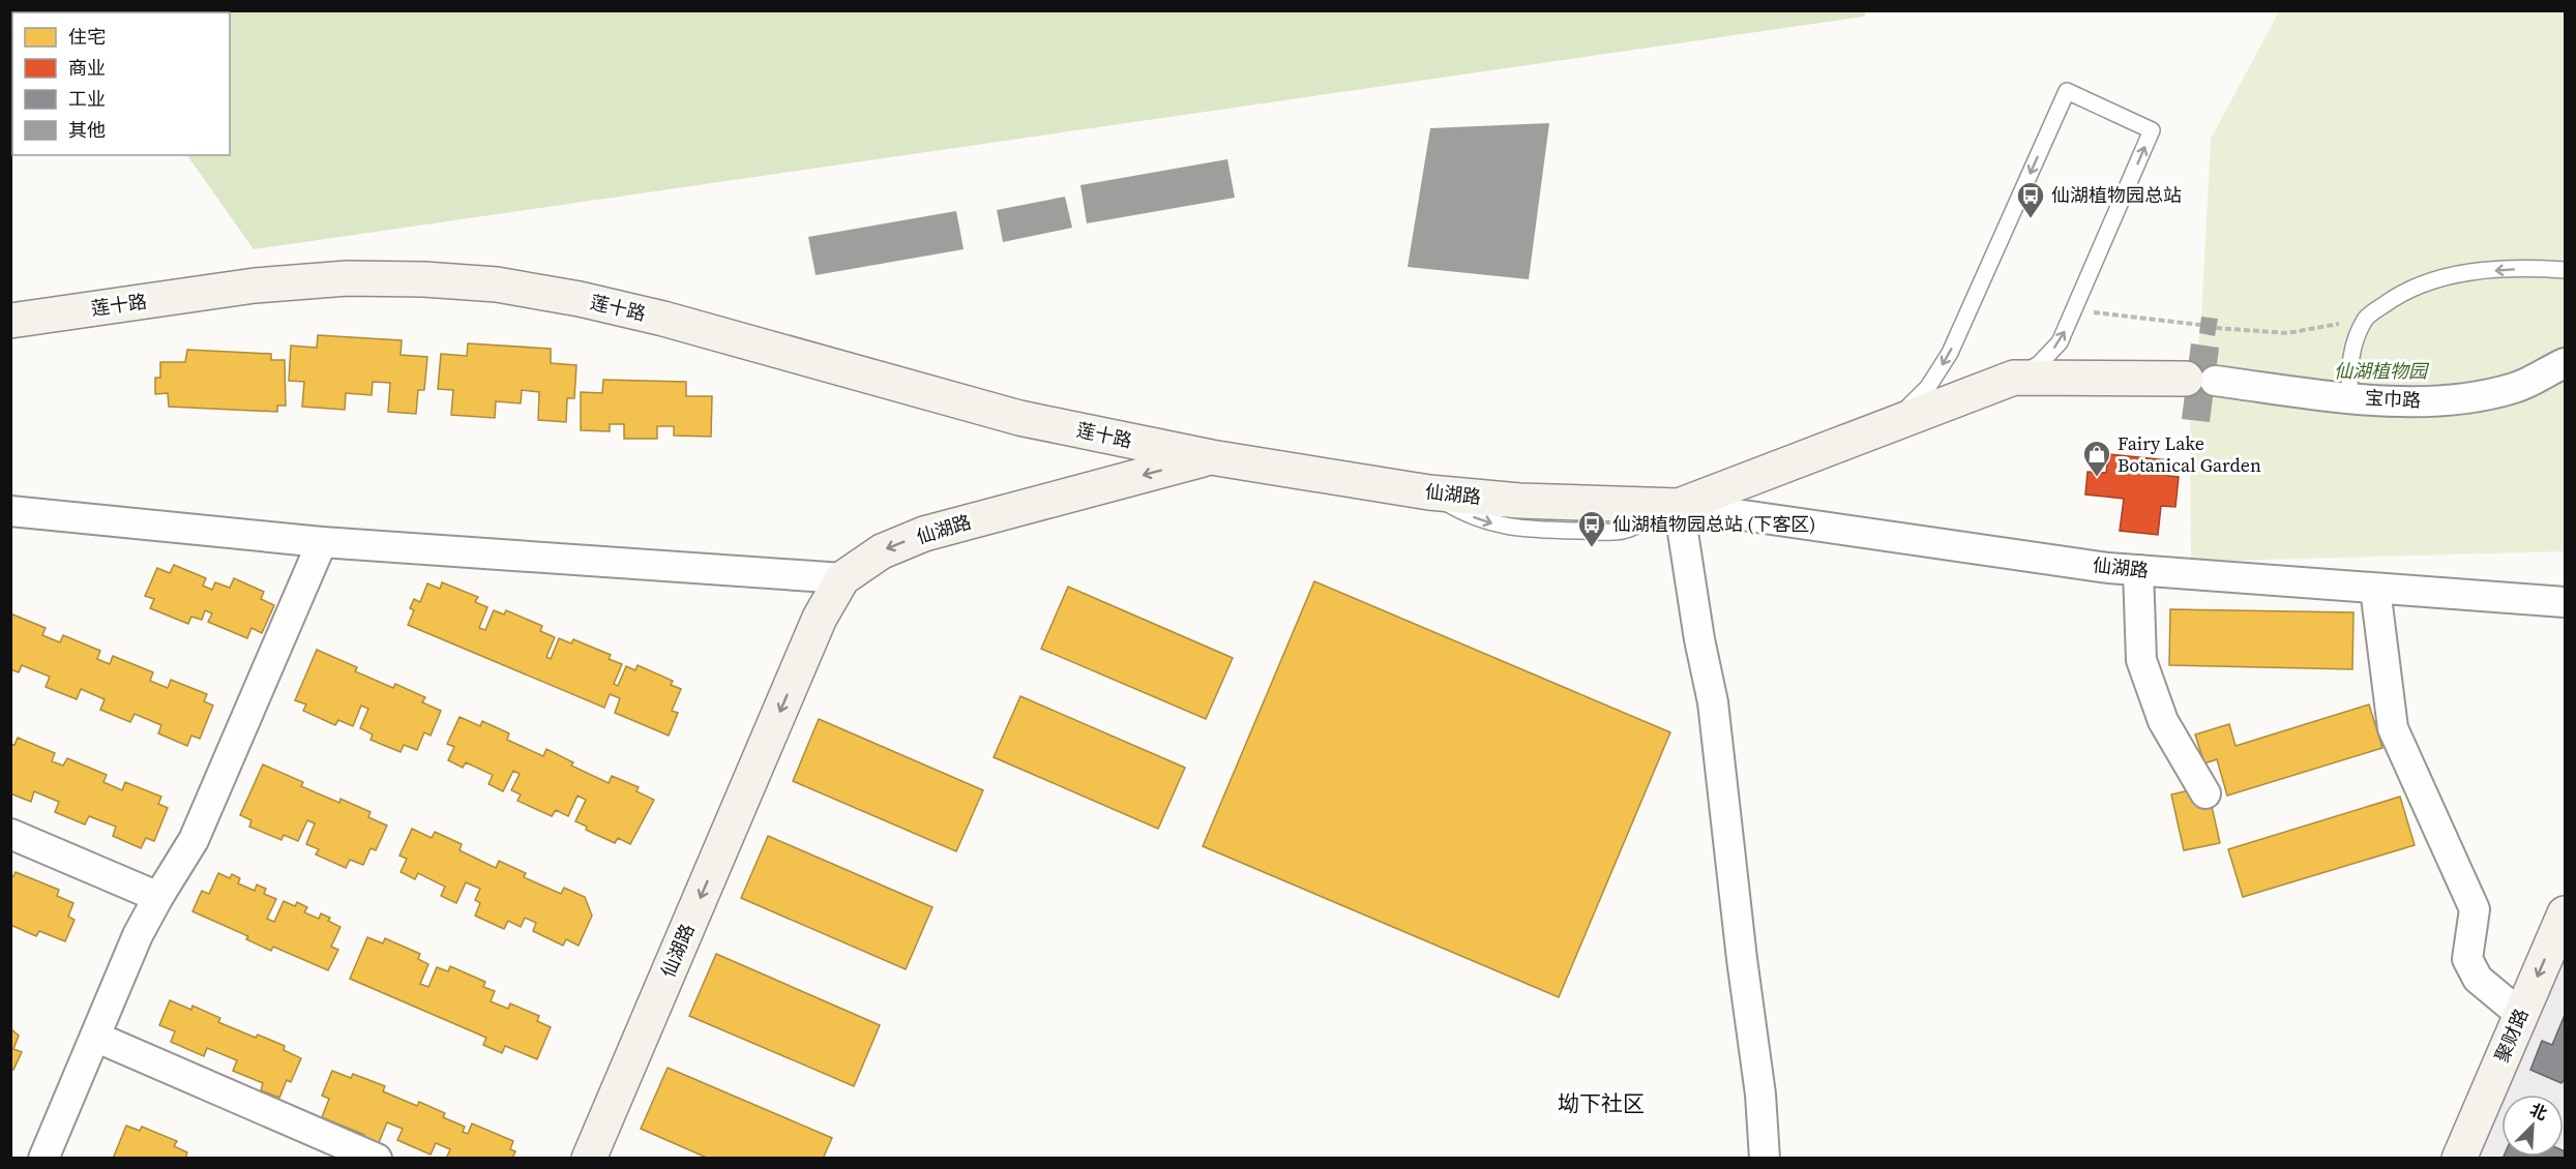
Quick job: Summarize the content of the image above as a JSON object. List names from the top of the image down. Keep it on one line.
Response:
{"streets":{"street":["莲十路","宝巾路","仙湖路","聚财路"]},"crossings":[["莲十路","仙湖路"],["宝巾路","仙湖路"]],"one_way":["聚财路"],"districts":["坳下社区"],"parks":["仙湖植物园"],"places":{"bus stop":["仙湖植物园总站","仙湖植物园总站 (下客区)"],"shop":["Fairy Lake Botanical Garden"]},"legend":["住宅","商业","工业","其他"],"north":"top right"}
